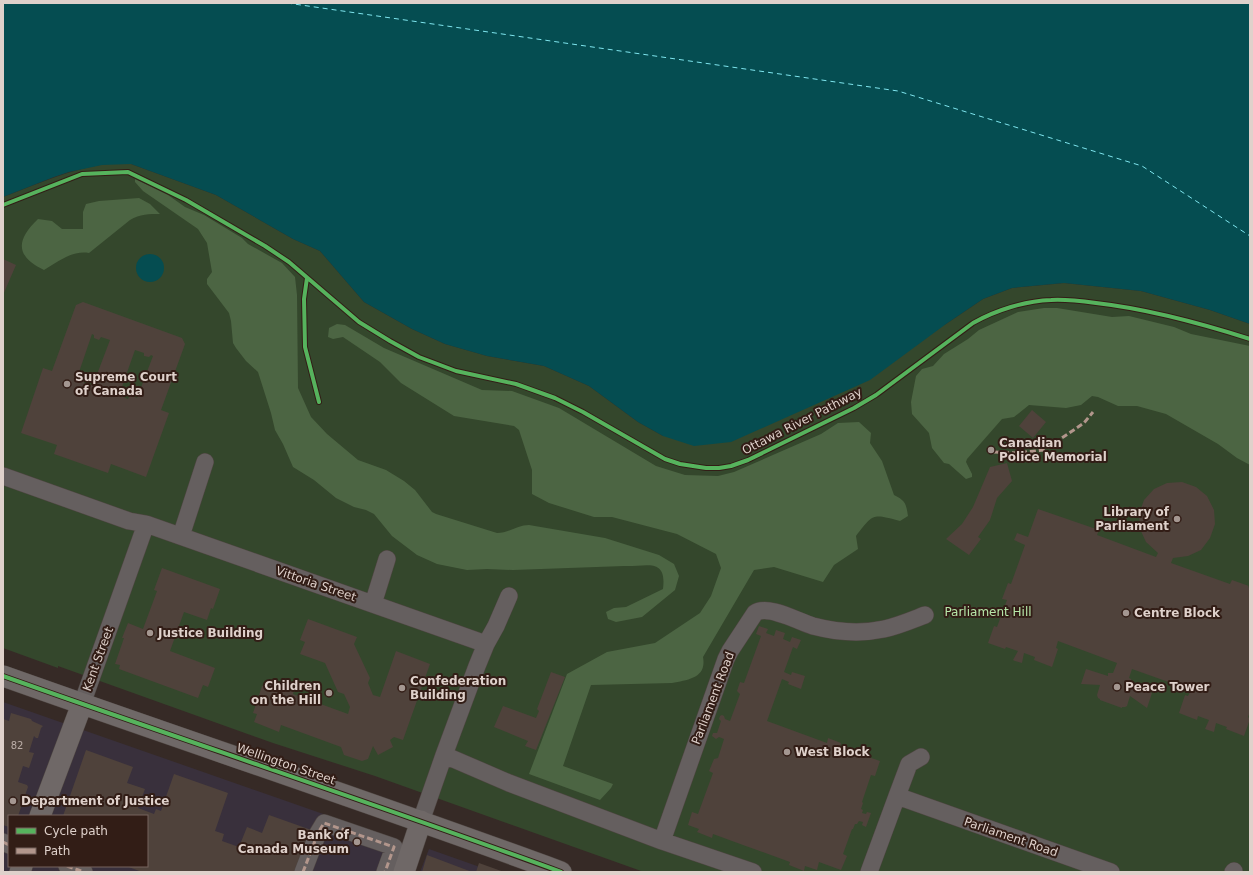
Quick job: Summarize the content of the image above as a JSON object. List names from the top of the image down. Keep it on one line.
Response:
{"streets":{"main road":["Kent Street","Wellington Street"],"street":["Vittoria Street","Parliament Road"],"cycle path":["Ottawa River Pathway"]},"crossings":[["Vittoria Street","Kent Street"],["Kent Street","Wellington Street"]],"parks":["Parliament Hill"],"places":["Supreme Court of Canada","Canadian Police Memorial","Library of Parliament","Centre Block","Justice Building","Peace Tower","Confederation Building","Children on the Hill","West Block","Department of Justice","Bank of Canada Museum"],"house_numbers":["82"],"legend":["Cycle path","Path"]}
